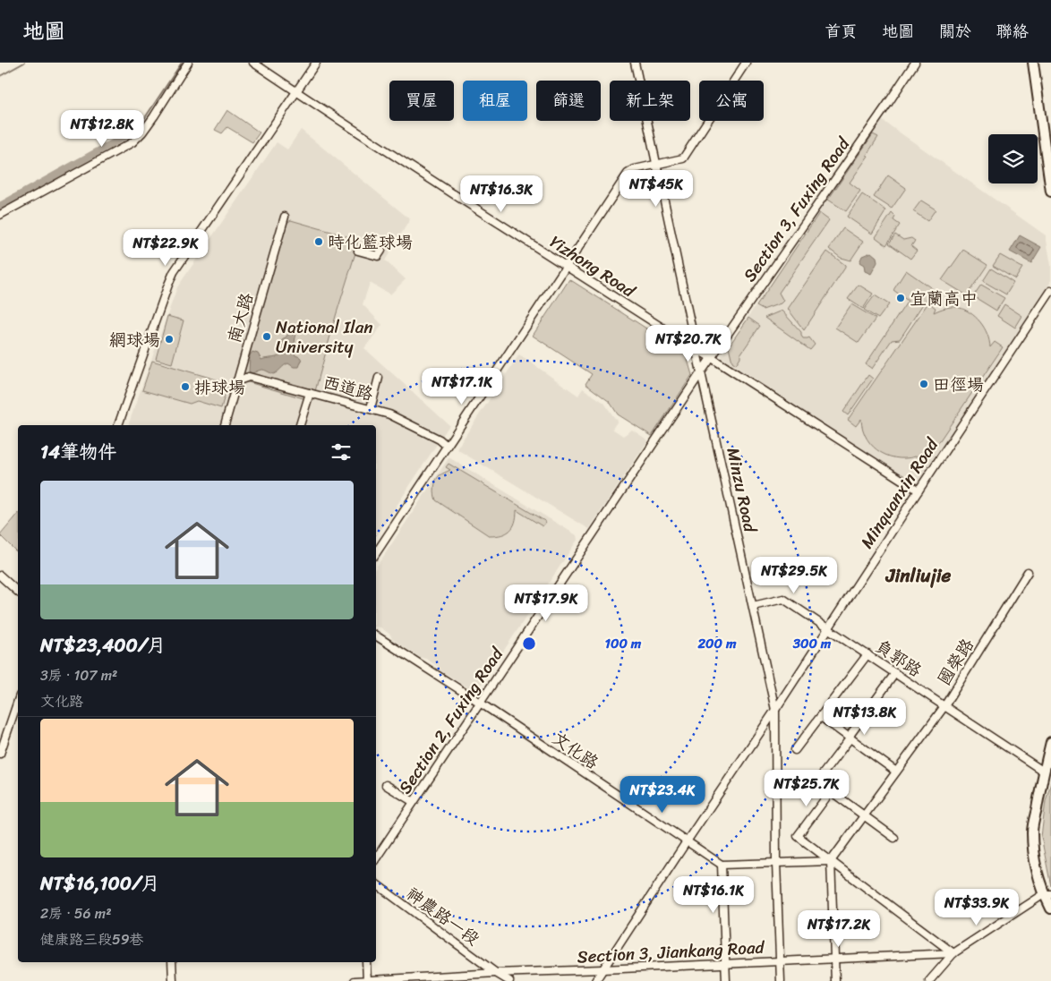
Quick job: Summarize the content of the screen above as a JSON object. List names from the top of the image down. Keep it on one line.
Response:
{"streets":{"street":["Section 3, Fuxing Road","Yizhong Road","南大路","西道路","Minzu Road","Minquanxin Road","負郭路","國榮路","Section 2, Fuxing Road","文化路","神農路一段","Section 3, Jiankang Road"]},"crossings":[["Section 3, Fuxing Road","Yizhong Road"],["Section 3, Fuxing Road","Minzu Road"],["Section 3, Fuxing Road","Section 2, Fuxing Road"],["Yizhong Road","Minzu Road"],["Yizhong Road","Minquanxin Road"],["南大路","西道路"],["Minzu Road","Minquanxin Road"],["Minzu Road","負郭路"],["Minzu Road","Section 2, Fuxing Road"],["Minzu Road","Section 3, Jiankang Road"],["Minquanxin Road","負郭路"],["Minquanxin Road","文化路"],["Minquanxin Road","Section 3, Jiankang Road"],["負郭路","國榮路"],["Section 2, Fuxing Road","文化路"],["神農路一段","Section 3, Jiankang Road"]],"districts":["Jinliujie"],"places":["時化籃球場","宜蘭高中","National Ilan University","網球場","田徑場","排球場"],"page":{"header":"地圖","nav":["首頁","地圖","關於","聯絡"],"chip":["買屋","租屋","篩選","新上架","公寓"],"price":["NT$12.8K","NT$45K","NT$16.3K","NT$22.9K","NT$20.7K","NT$17.1K","NT$29.5K","NT$17.9K","NT$13.8K","NT$25.7K","NT$23.4K","NT$16.1K","NT$33.9K","NT$17.2K"],"heading":"14筆物件","list":[{"name":"NT$23,400/月","note":"3房 · 107 m² · 文化路"},{"name":"NT$16,100/月","note":"2房 · 56 m² · 健康路三段59巷"}]},"rings":["100 m","200 m","300 m"]}
